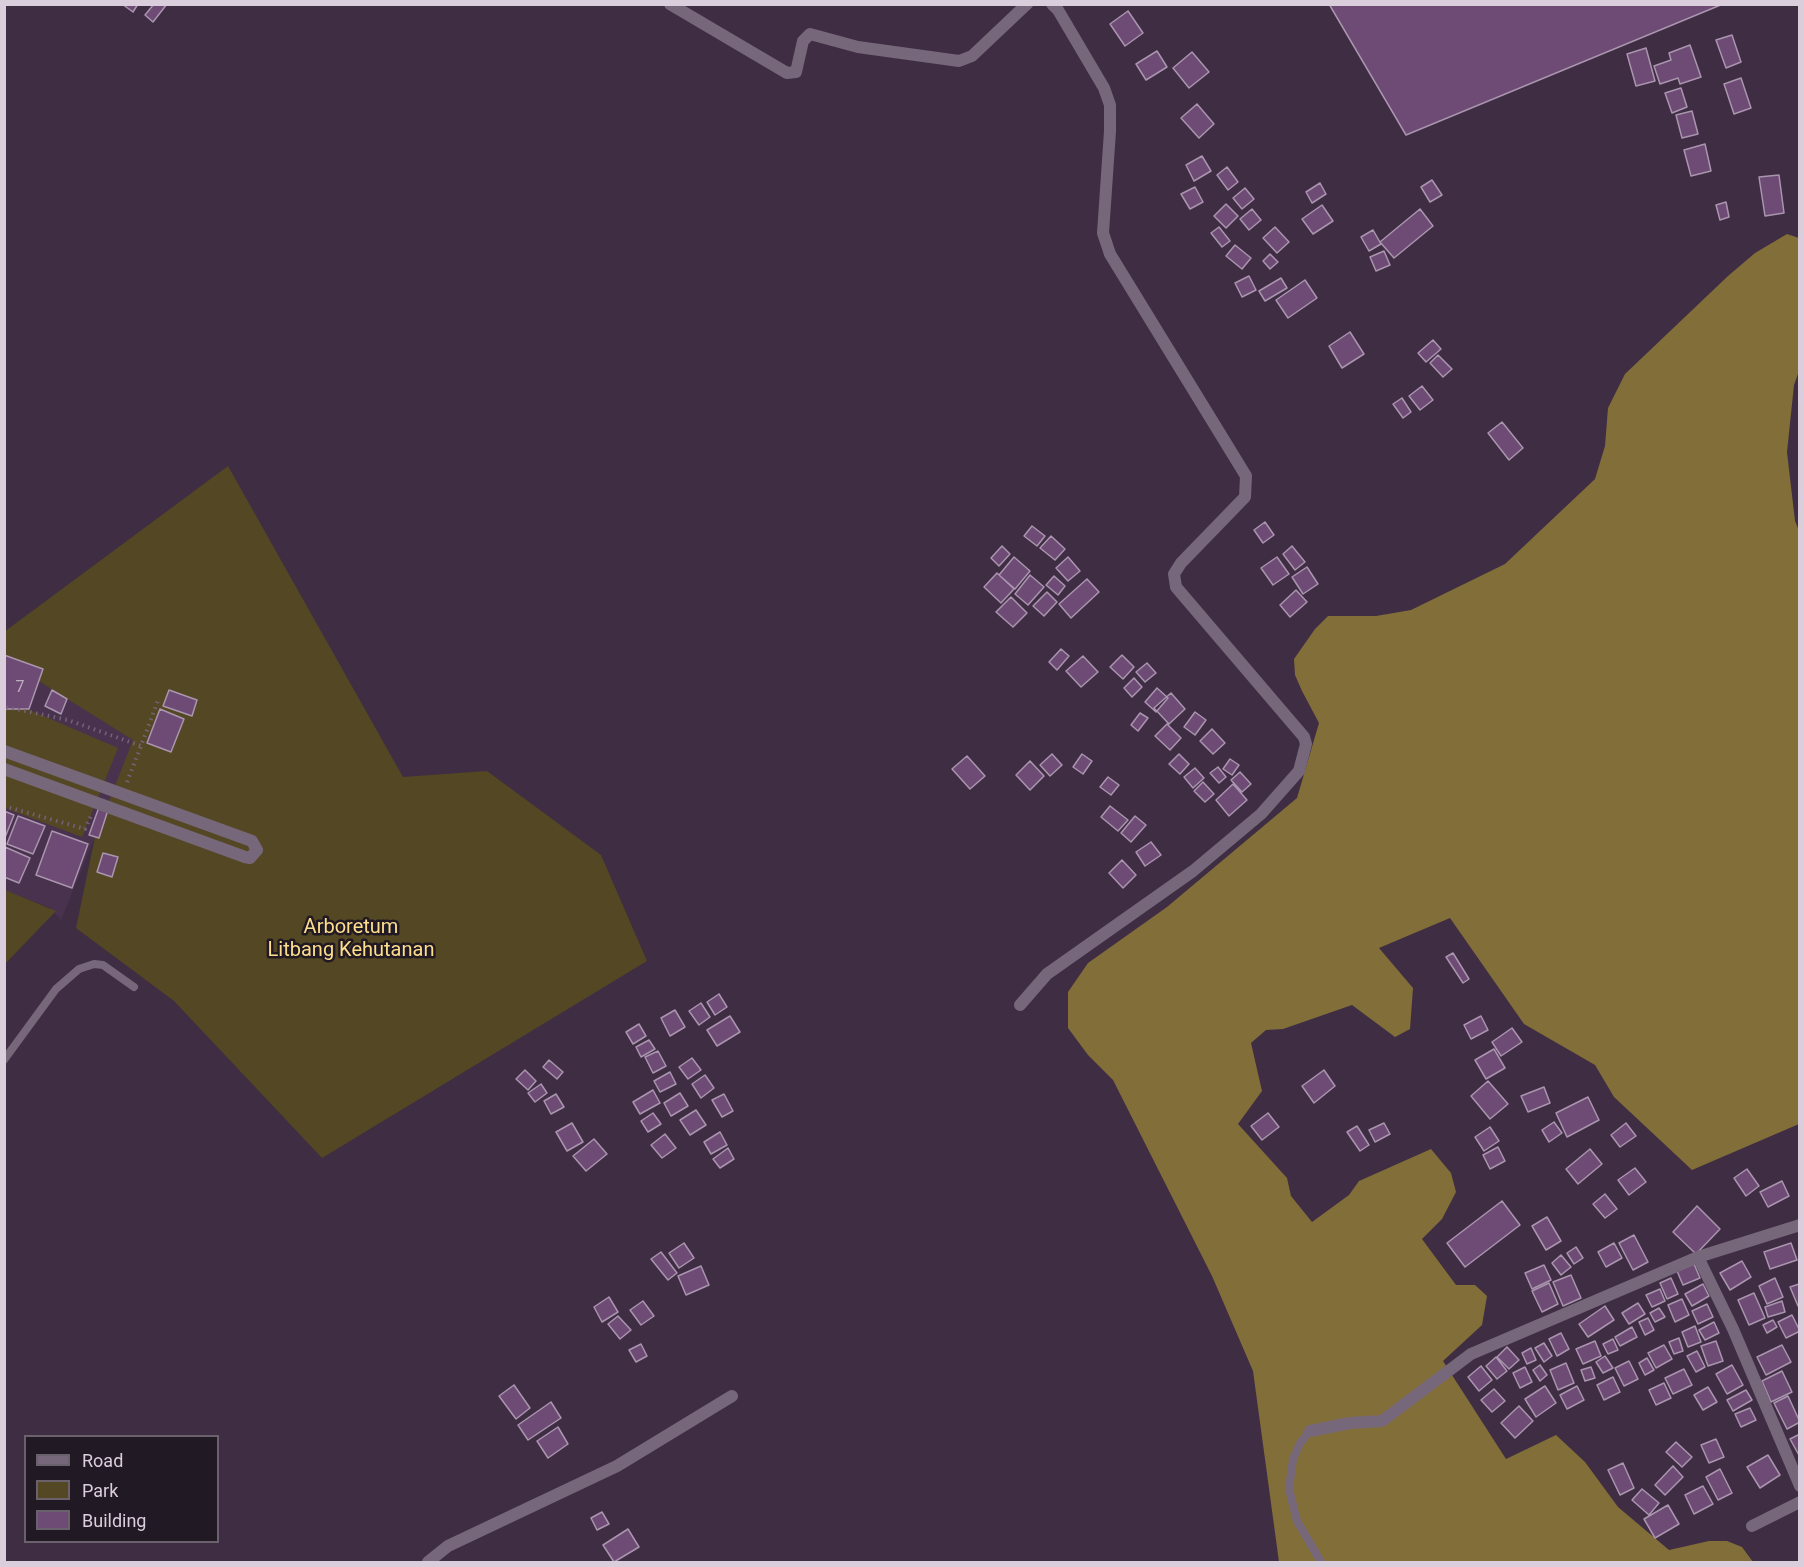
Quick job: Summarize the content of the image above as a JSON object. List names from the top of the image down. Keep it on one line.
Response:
{"parks":["Arboretum Litbang Kehutanan"],"house_numbers":["7"],"legend":["Road","Park","Building"]}
